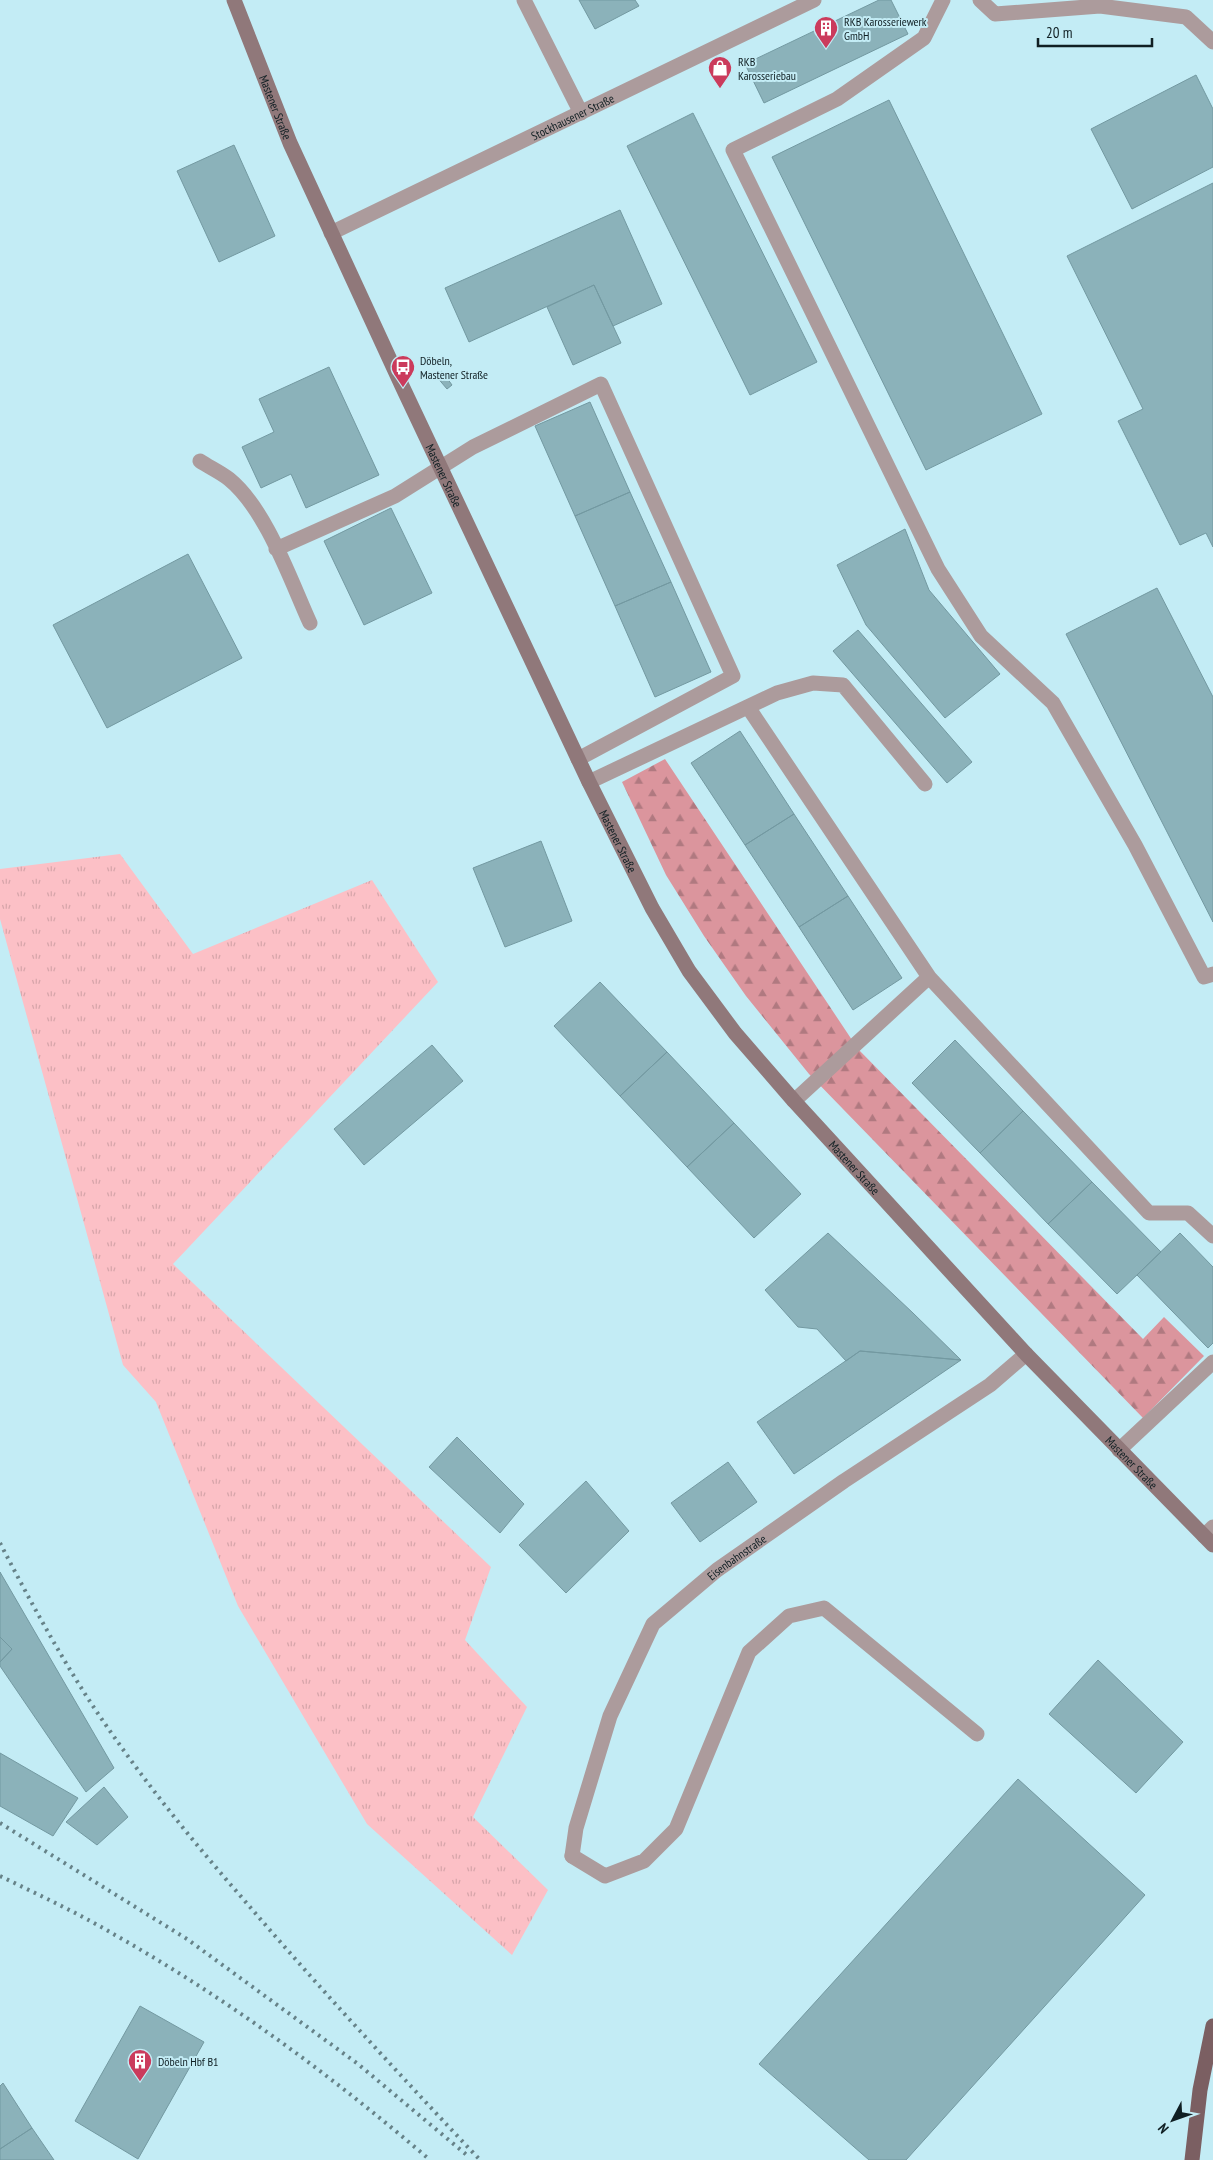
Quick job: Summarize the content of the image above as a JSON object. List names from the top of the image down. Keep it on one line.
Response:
{"streets":{"main road":["Mastener Straße"],"street":["Stockhausener Straße","Eisenbahnstraße"]},"crossings":[["Mastener Straße","Stockhausener Straße"],["Mastener Straße","Eisenbahnstraße"]],"places":{"building":["RKB Karosseriewerk GmbH","Döbeln Hbf B1"],"shop":["RKB Karosseriebau"],"bus stop":["Döbeln, Mastener Straße"]},"scale_bar":"20 m","north":"bottom left"}
